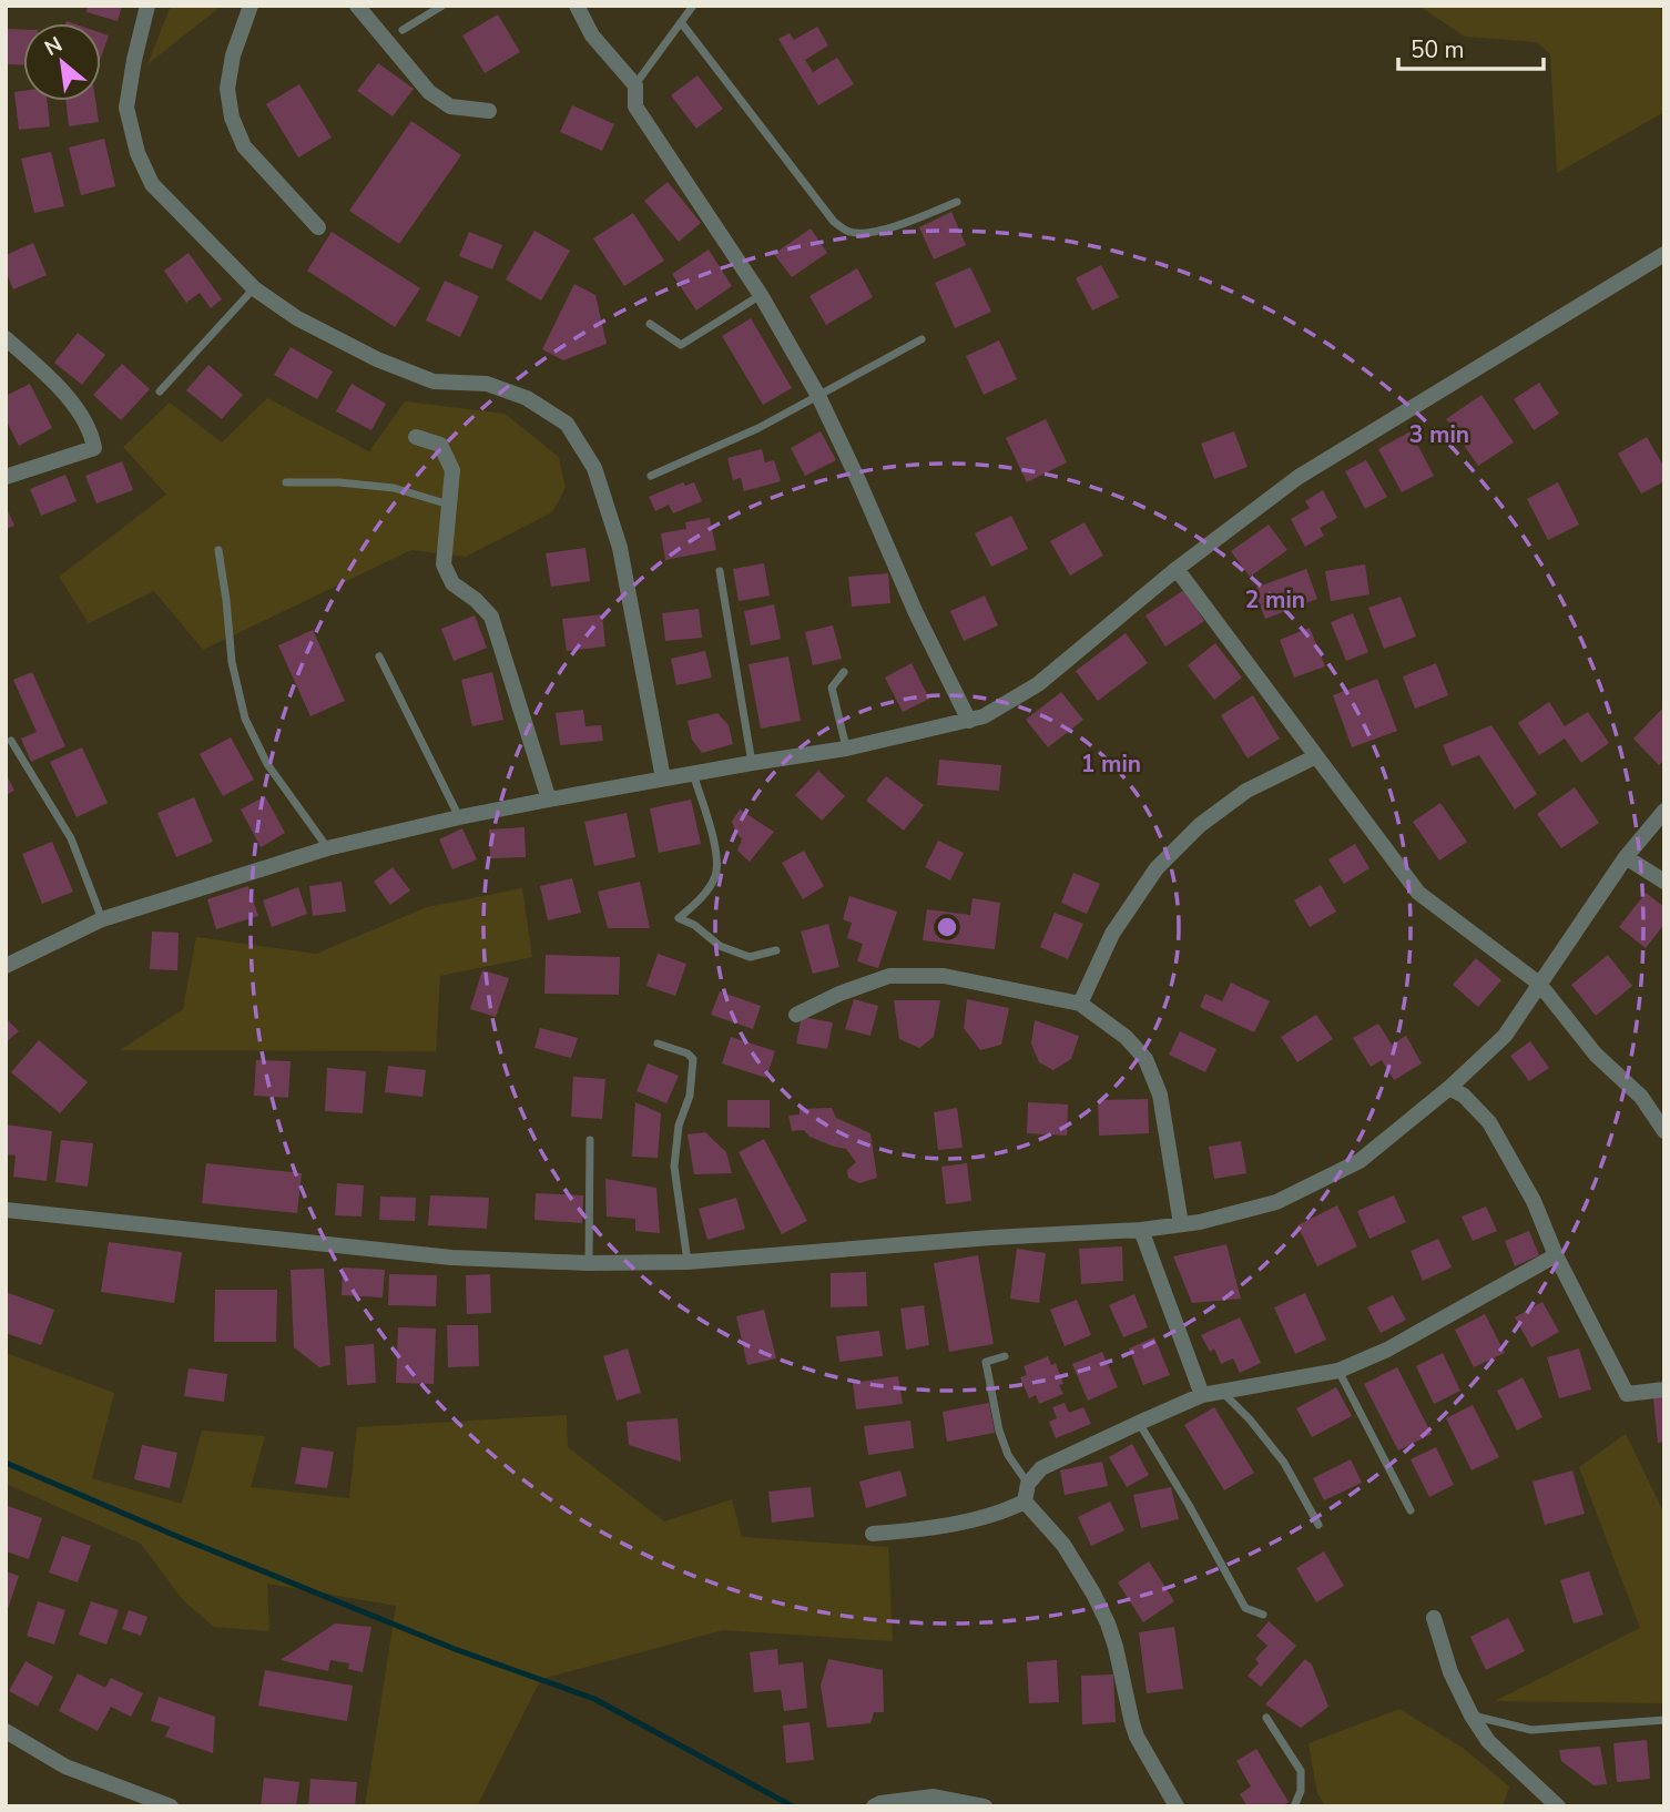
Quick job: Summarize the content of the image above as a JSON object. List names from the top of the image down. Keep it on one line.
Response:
{"scale_bar":"50 m","north":"top left","rings":["3 min","2 min","1 min"]}
